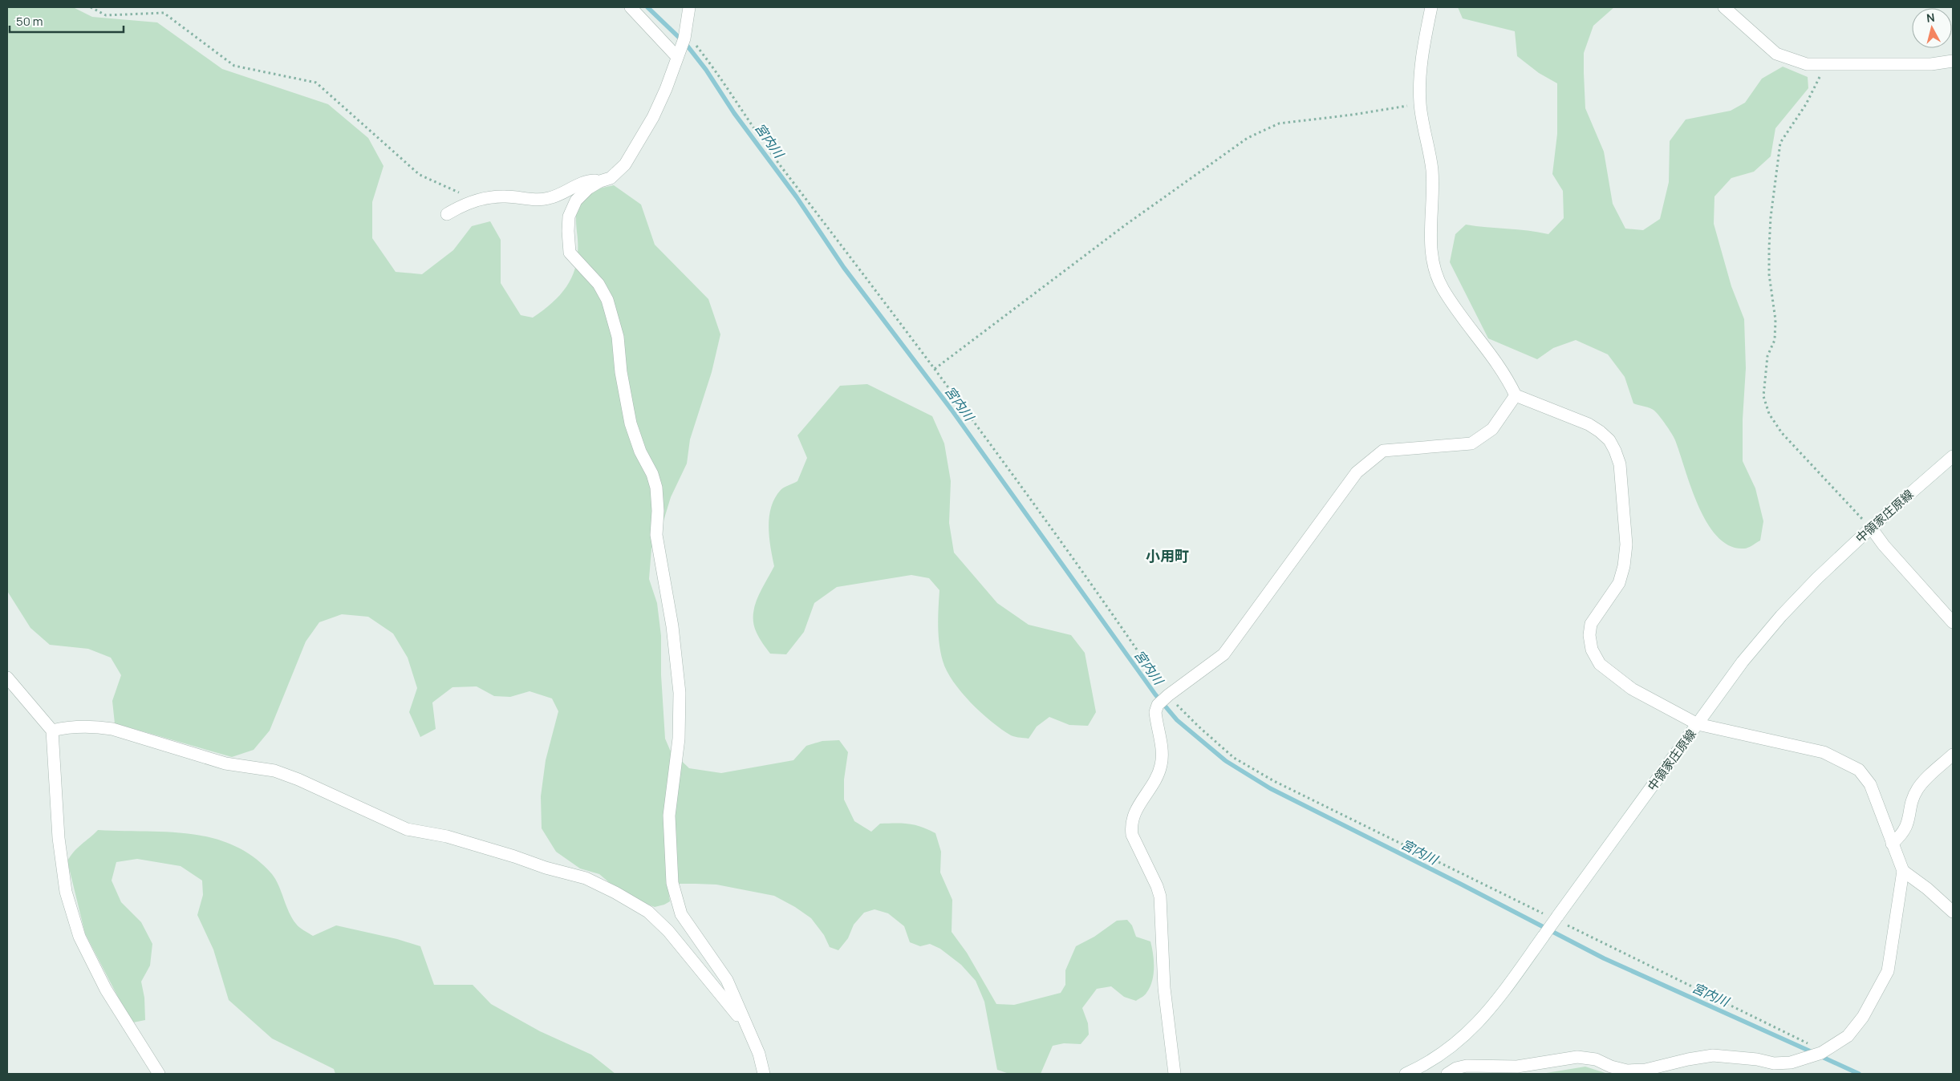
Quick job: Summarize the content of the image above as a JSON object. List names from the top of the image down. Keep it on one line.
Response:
{"streets":{"street":["中領家庄原線"]},"districts":["小用町"],"water":["宮内川"],"scale_bar":"50 m","north":"top"}
